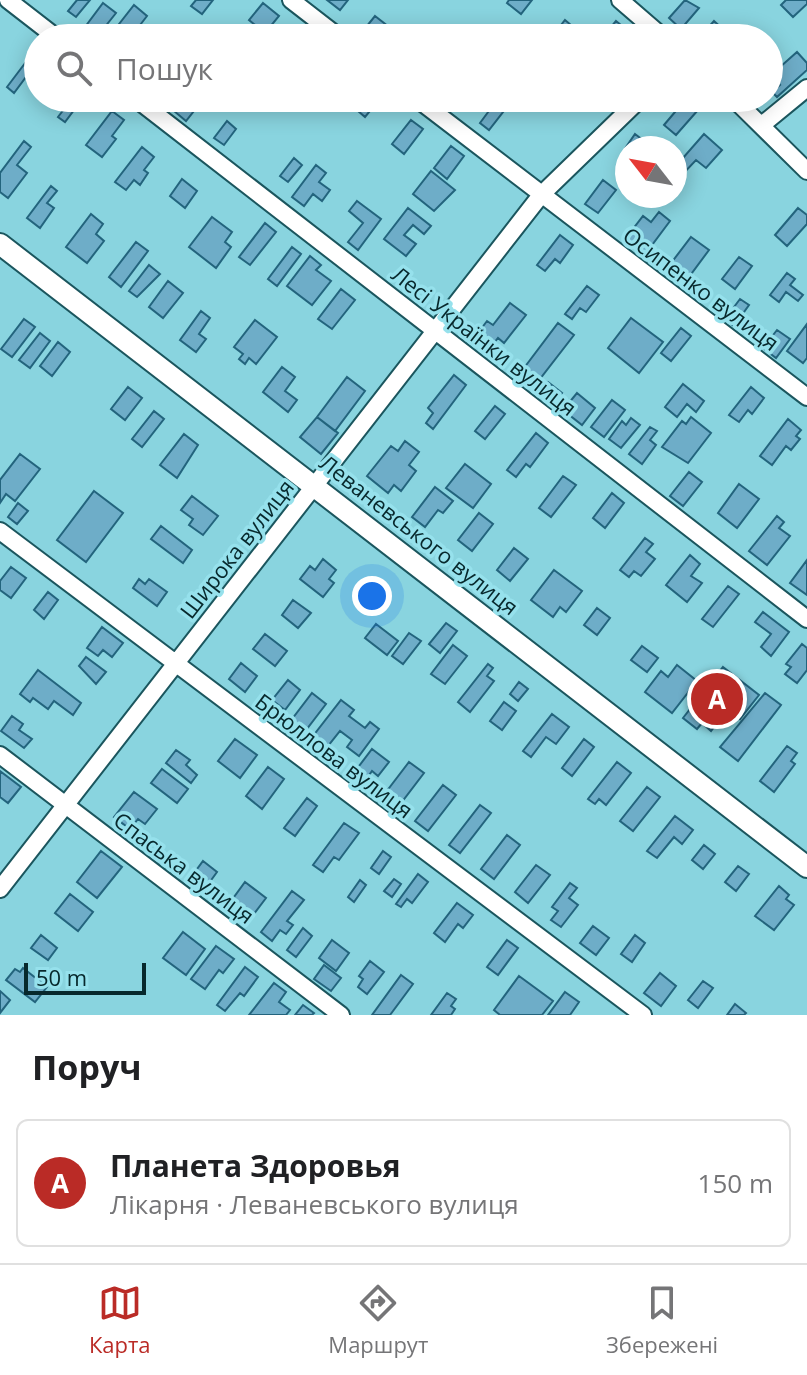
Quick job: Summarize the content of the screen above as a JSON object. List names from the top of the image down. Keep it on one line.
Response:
{"streets":{"street":["Осипенко вулиця","Лесі Українки вулиця","Леваневського вулиця","Широка вулиця","Брюллова вулиця","Спаська вулиця"]},"crossings":[["Осипенко вулиця","Широка вулиця"],["Лесі Українки вулиця","Широка вулиця"],["Леваневського вулиця","Широка вулиця"],["Широка вулиця","Брюллова вулиця"],["Широка вулиця","Спаська вулиця"]],"scale_bar":"50 m","north":"top left","page":{"search":"Пошук","pins":"A","scale":"50 m","heading":"Поруч","list":[{"mark":"A","name":"Планета Здоровья","note":"Лікарня · Леваневського вулиця","value":"150 m"}],"nav":["Карта","Маршрут","Збережені"]}}
